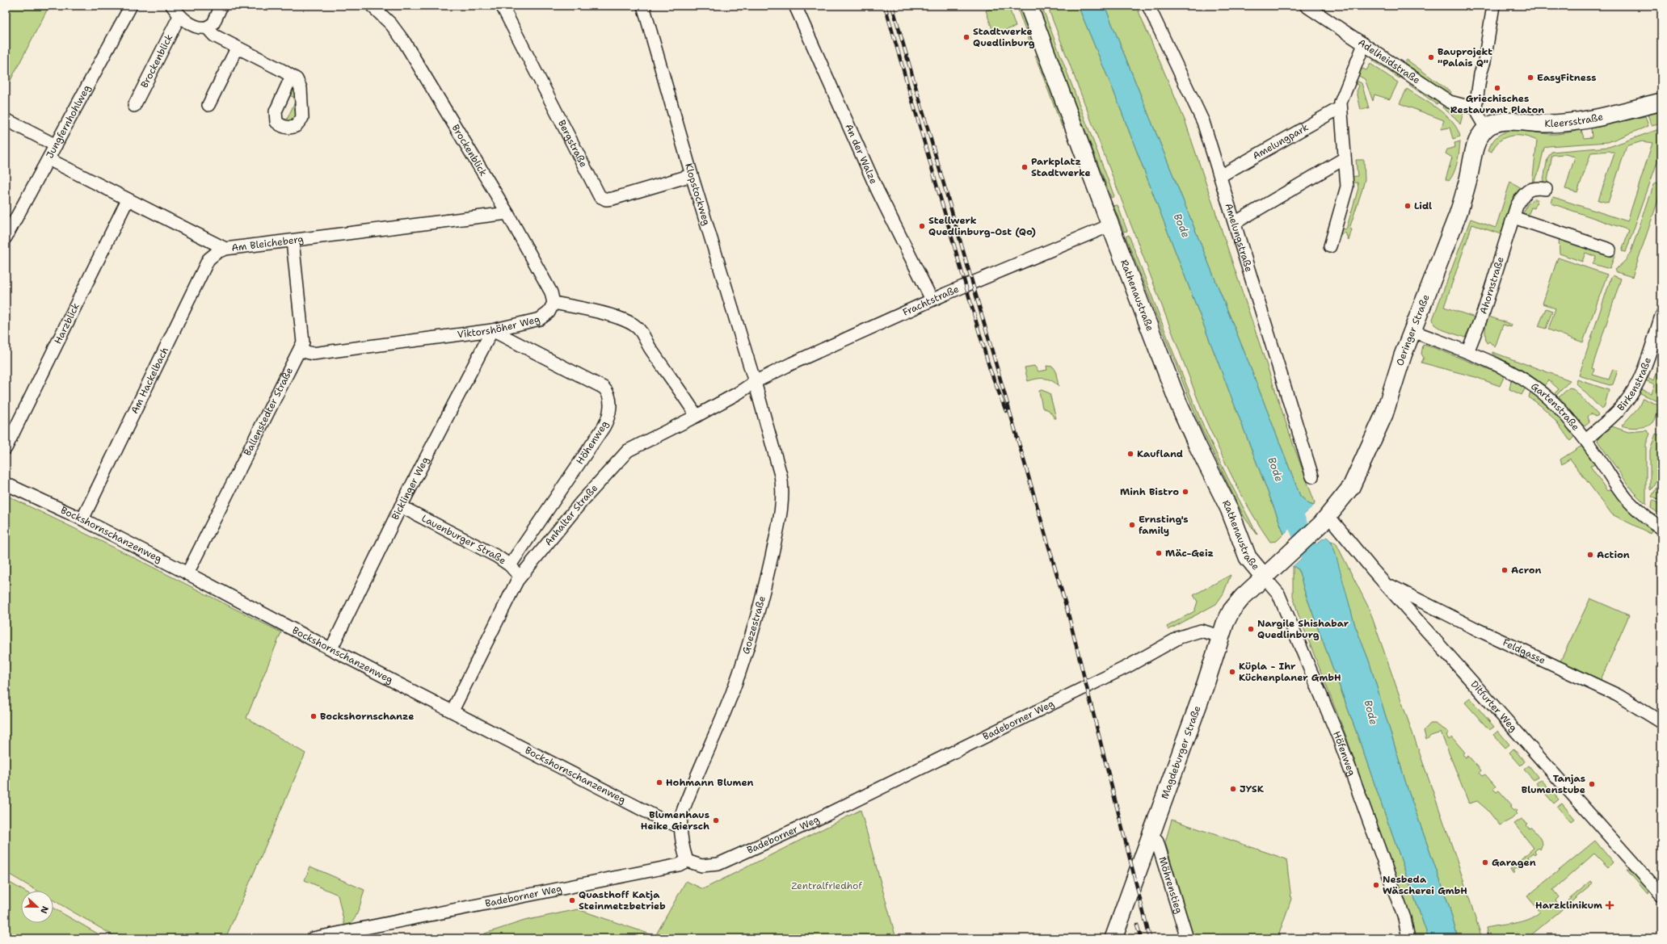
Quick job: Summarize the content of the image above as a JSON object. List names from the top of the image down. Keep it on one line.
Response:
{"streets":{"main road":["Kleersstraße","Rathenaustraße","Oeringer Straße","Magdeburger Straße"],"street":["Adelheidstraße","Brockenblick","Jungfernhohlweg","Amelungpark","Bergstraße","An der Walze","Klopstockweg","Amelungstraße","Am Bleicheberg","Ahornstraße","Frachtstraße","Harzblick","Viktorshöher Weg","Am Hackelbach","Birkenstraße","Gartenstraße","Ballenstedter Straße","Höhenweg","Bicklinger Weg","Anhalter Straße","Bockshornschanzenweg","Lauenburger Straße","Goezestraße","Feldgasse","Ditfurter Weg","Badeborner Weg","Höfenweg","Möhrenstieg"]},"crossings":[["Brockenblick","Am Bleicheberg"],["Brockenblick","Viktorshöher Weg"],["Kleersstraße","Oeringer Straße"],["Jungfernhohlweg","Am Bleicheberg"],["Amelungpark","Amelungstraße"],["Bergstraße","Klopstockweg"],["An der Walze","Frachtstraße"],["Klopstockweg","Frachtstraße"],["Klopstockweg","Anhalter Straße"],["Klopstockweg","Goezestraße"],["Am Bleicheberg","Harzblick"],["Am Bleicheberg","Am Hackelbach"],["Am Bleicheberg","Ballenstedter Straße"],["Ahornstraße","Gartenstraße"],["Rathenaustraße","Frachtstraße"],["Rathenaustraße","Magdeburger Straße"],["Rathenaustraße","Höfenweg"],["Frachtstraße","Anhalter Straße"],["Frachtstraße","Goezestraße"],["Viktorshöher Weg","Ballenstedter Straße"],["Viktorshöher Weg","Höhenweg"],["Viktorshöher Weg","Bicklinger Weg"],["Oeringer Straße","Gartenstraße"],["Oeringer Straße","Ditfurter Weg"],["Oeringer Straße","Magdeburger Straße"],["Am Hackelbach","Bockshornschanzenweg"],["Birkenstraße","Gartenstraße"],["Ballenstedter Straße","Bockshornschanzenweg"],["Höhenweg","Bicklinger Weg"],["Höhenweg","Lauenburger Straße"],["Bicklinger Weg","Bockshornschanzenweg"],["Bicklinger Weg","Lauenburger Straße"],["Anhalter Straße","Bockshornschanzenweg"],["Anhalter Straße","Lauenburger Straße"],["Anhalter Straße","Goezestraße"],["Bockshornschanzenweg","Goezestraße"],["Goezestraße","Badeborner Weg"],["Feldgasse","Ditfurter Weg"],["Badeborner Weg","Magdeburger Straße"],["Magdeburger Straße","Höfenweg"],["Magdeburger Straße","Möhrenstieg"]],"water":["Bode"],"parks":["Zentralfriedhof"],"places":{"other":["Stadtwerke Quedlinburg","Bauprojekt \"Palais Q\"","EasyFitness","Griechisches Restaurant Platon","Parkplatz Stadtwerke","Lidl","Stellwerk Quedlinburg-Ost (Qo)","Kaufland","Minh Bistro","Ernsting's family","Mäc-Geiz","Action","Acron","Nargile Shishabar Quedlinburg","Küpla - Ihr Küchenplaner GmbH","Bockshornschanze","Hohmann Blumen","Tanjas Blumenstube","JYSK","Blumenhaus Heike Giersch","Garagen","Nesbeda Wäscherei GmbH","Quasthoff Katja Steinmetzbetrieb"],"health":["Harzklinikum"]},"north":"right"}
